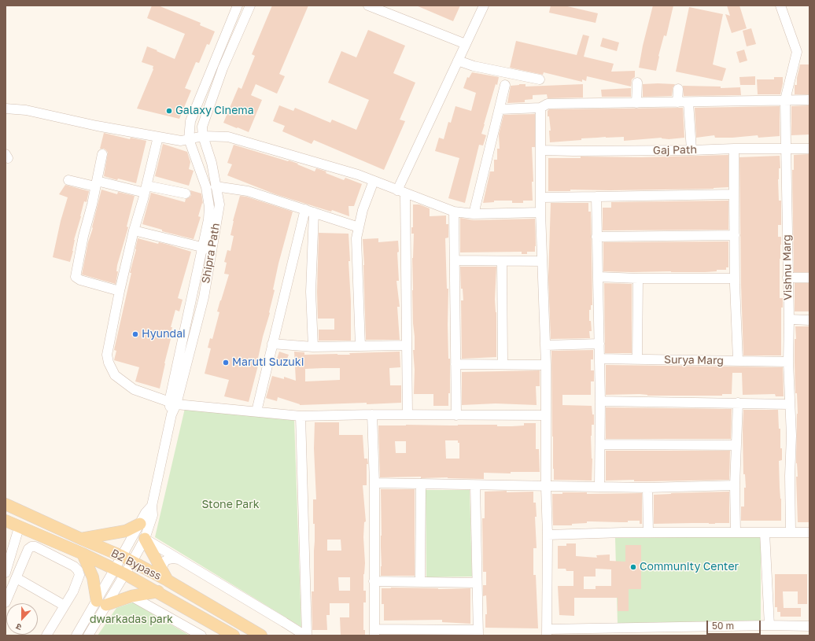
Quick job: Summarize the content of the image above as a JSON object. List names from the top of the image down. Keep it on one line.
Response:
{"streets":{"main road":["B2 Bypass"],"street":["Gaj Path","Shipra Path","Vishnu Marg","Surya Marg"]},"crossings":[["Gaj Path","Vishnu Marg"],["Shipra Path","B2 Bypass"],["Vishnu Marg","Surya Marg"]],"parks":["Stone Park","dwarkadas park"],"places":["Galaxy Cinema","Hyundai","Maruti Suzuki","Community Center"],"scale_bar":"50 m","north":"bottom"}
